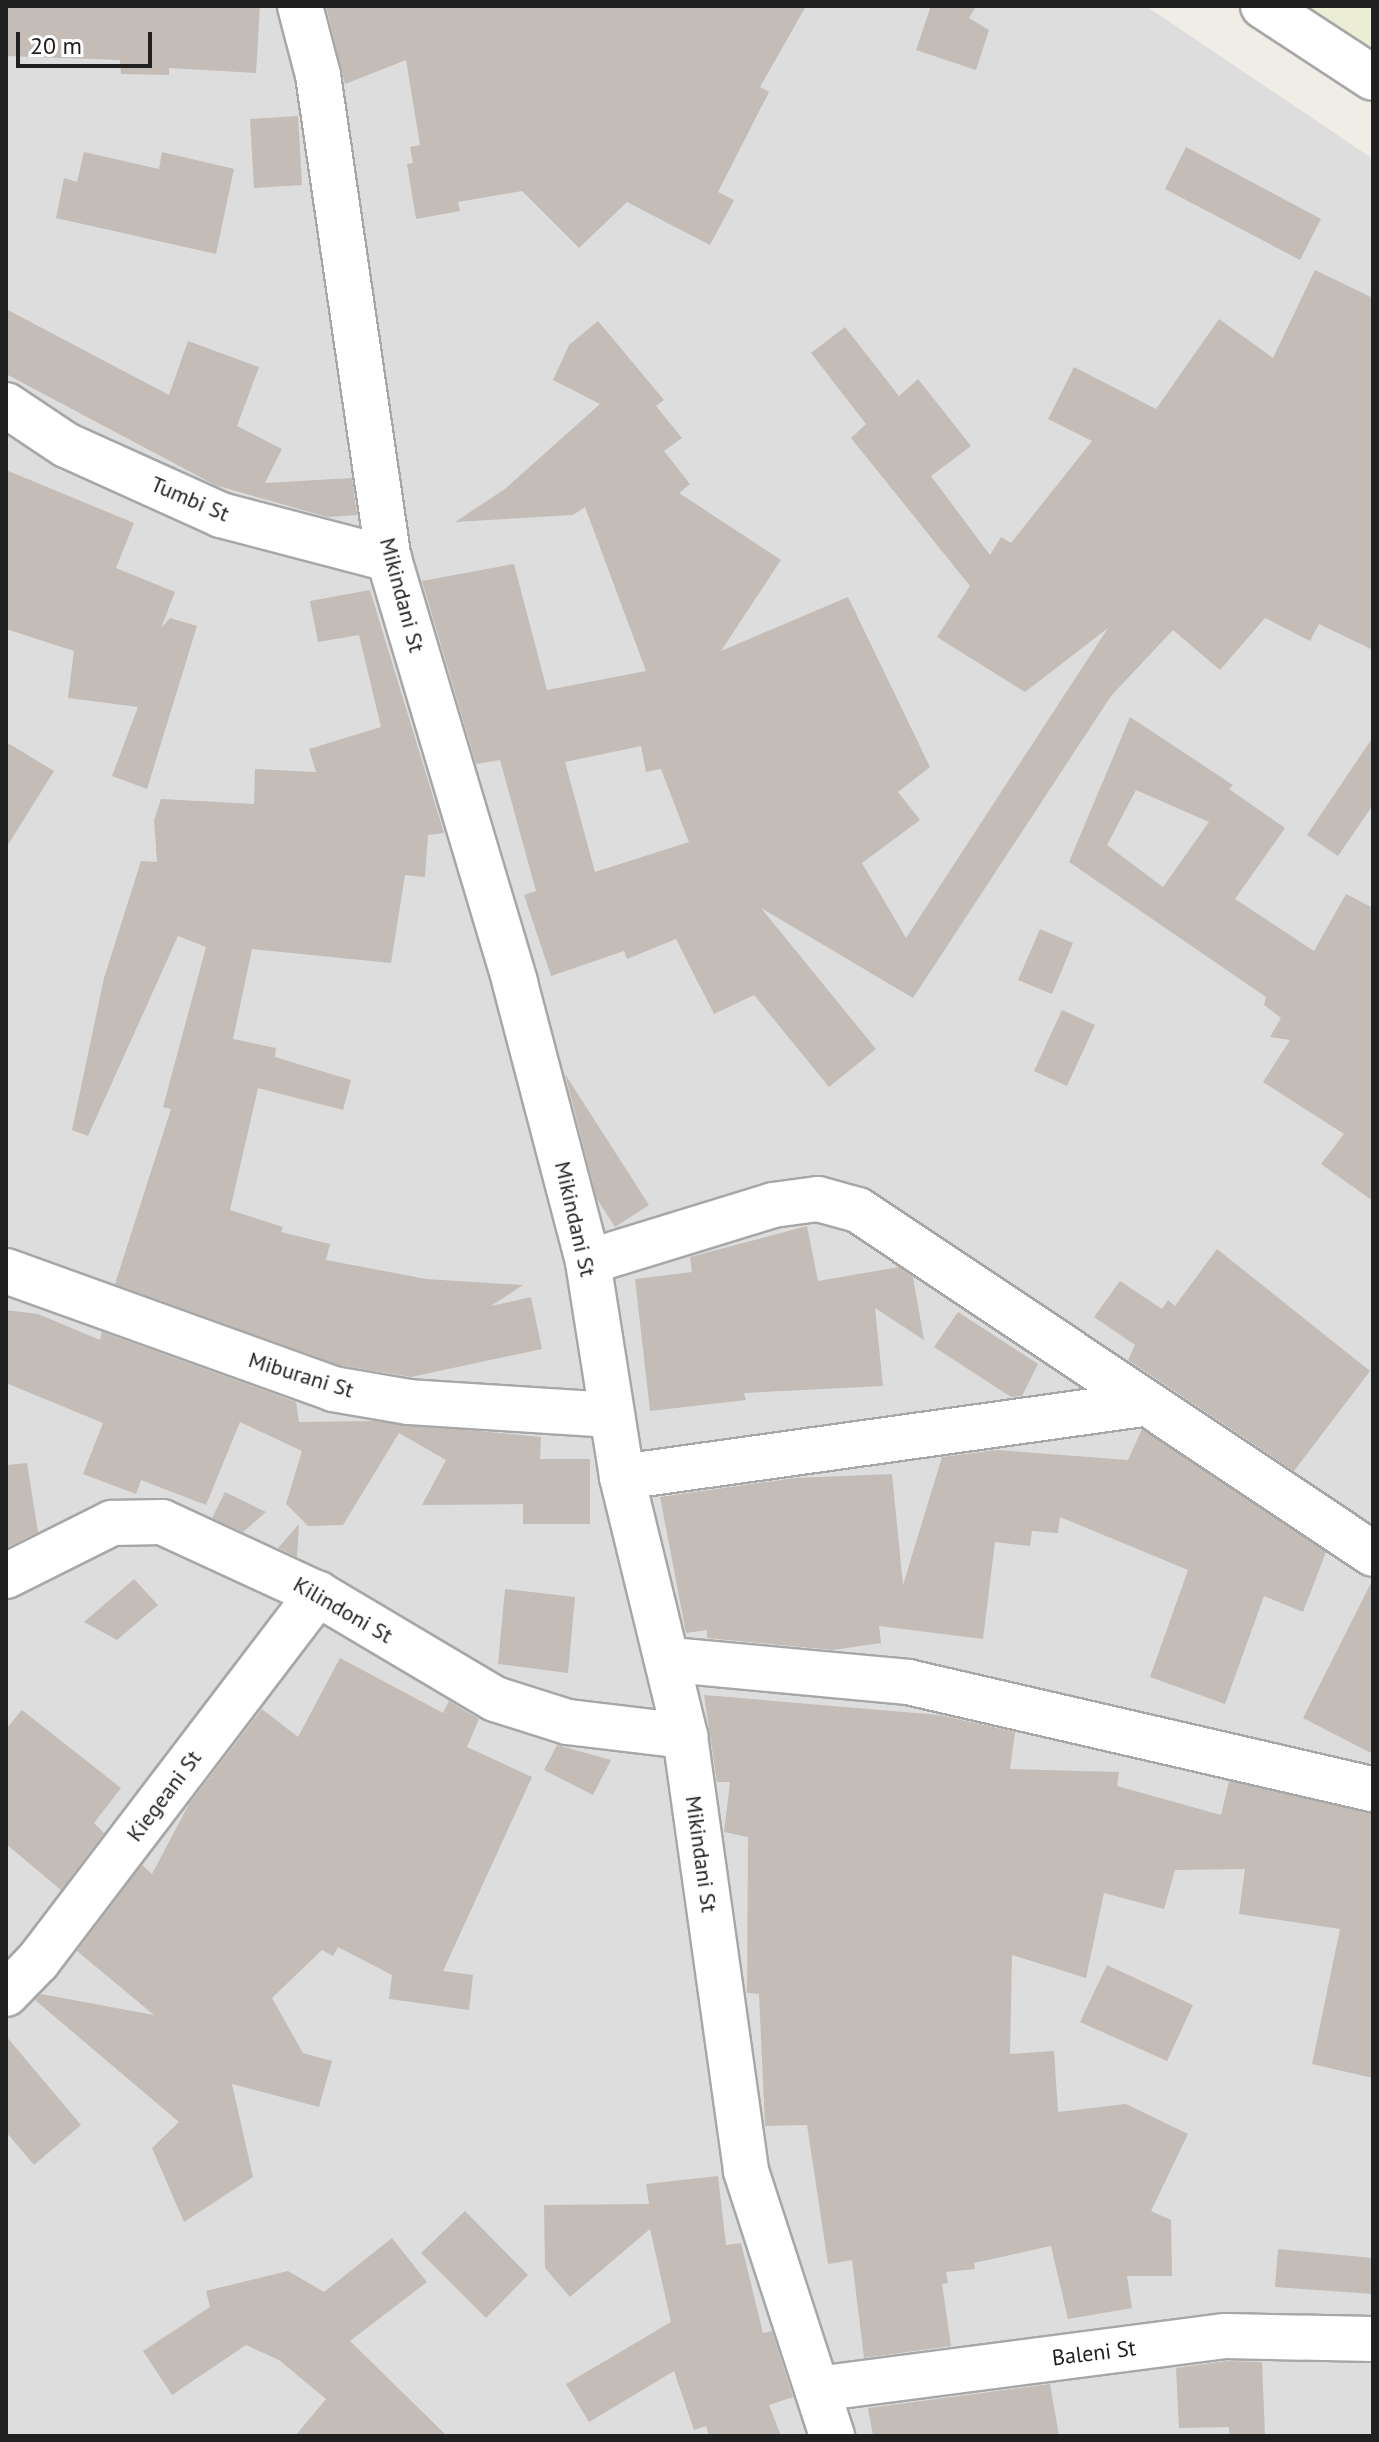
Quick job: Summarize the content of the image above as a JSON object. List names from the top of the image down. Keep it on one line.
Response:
{"streets":{"street":["Tumbi St","Mikindani St","Miburani St","Kilindoni St","Kiegeani St","Baleni St"]},"crossings":[["Tumbi St","Mikindani St"],["Mikindani St","Miburani St"],["Mikindani St","Kilindoni St"],["Mikindani St","Baleni St"],["Kilindoni St","Kiegeani St"]],"scale_bar":"20 m"}
